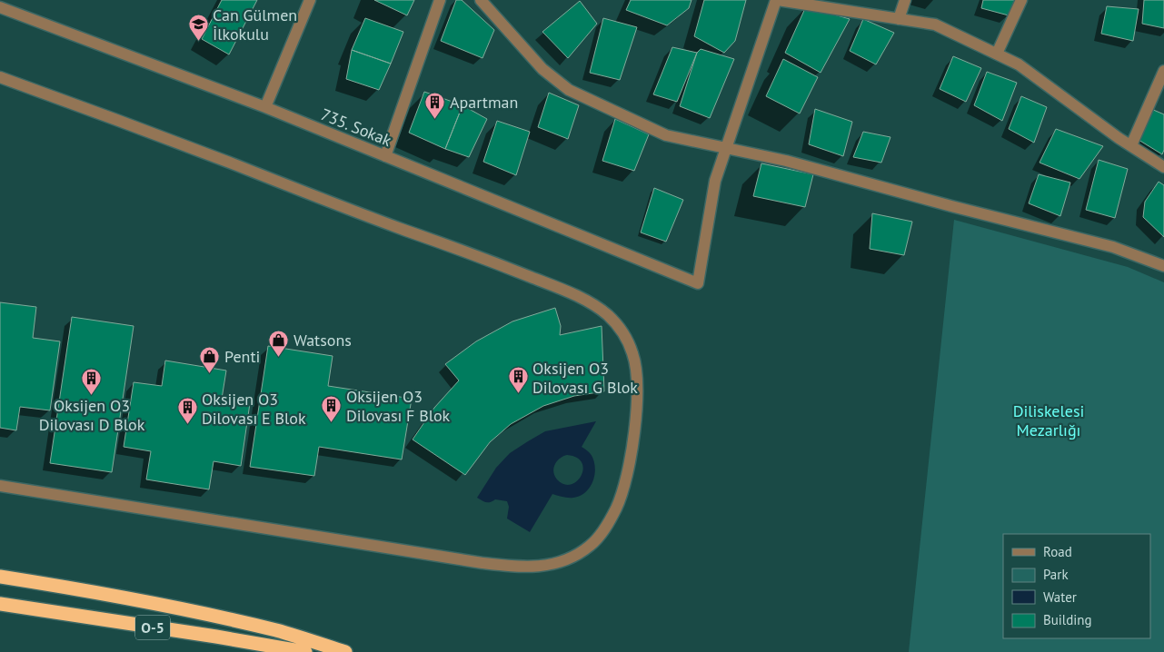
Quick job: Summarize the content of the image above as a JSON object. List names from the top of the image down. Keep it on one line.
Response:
{"streets":{"highway":["O-5"],"street":["735. Sokak"]},"parks":["Diliskelesi Mezarlığı"],"places":{"school or university":["Can Gülmen İlkokulu"],"building":["Apartman","Oksijen O3 Dilovası G Blok","Oksijen O3 Dilovası D Blok","Oksijen O3 Dilovası F Blok","Oksijen O3 Dilovası E Blok"],"shop":["Watsons","Penti"]},"legend":["Road","Park","Water","Building"]}
